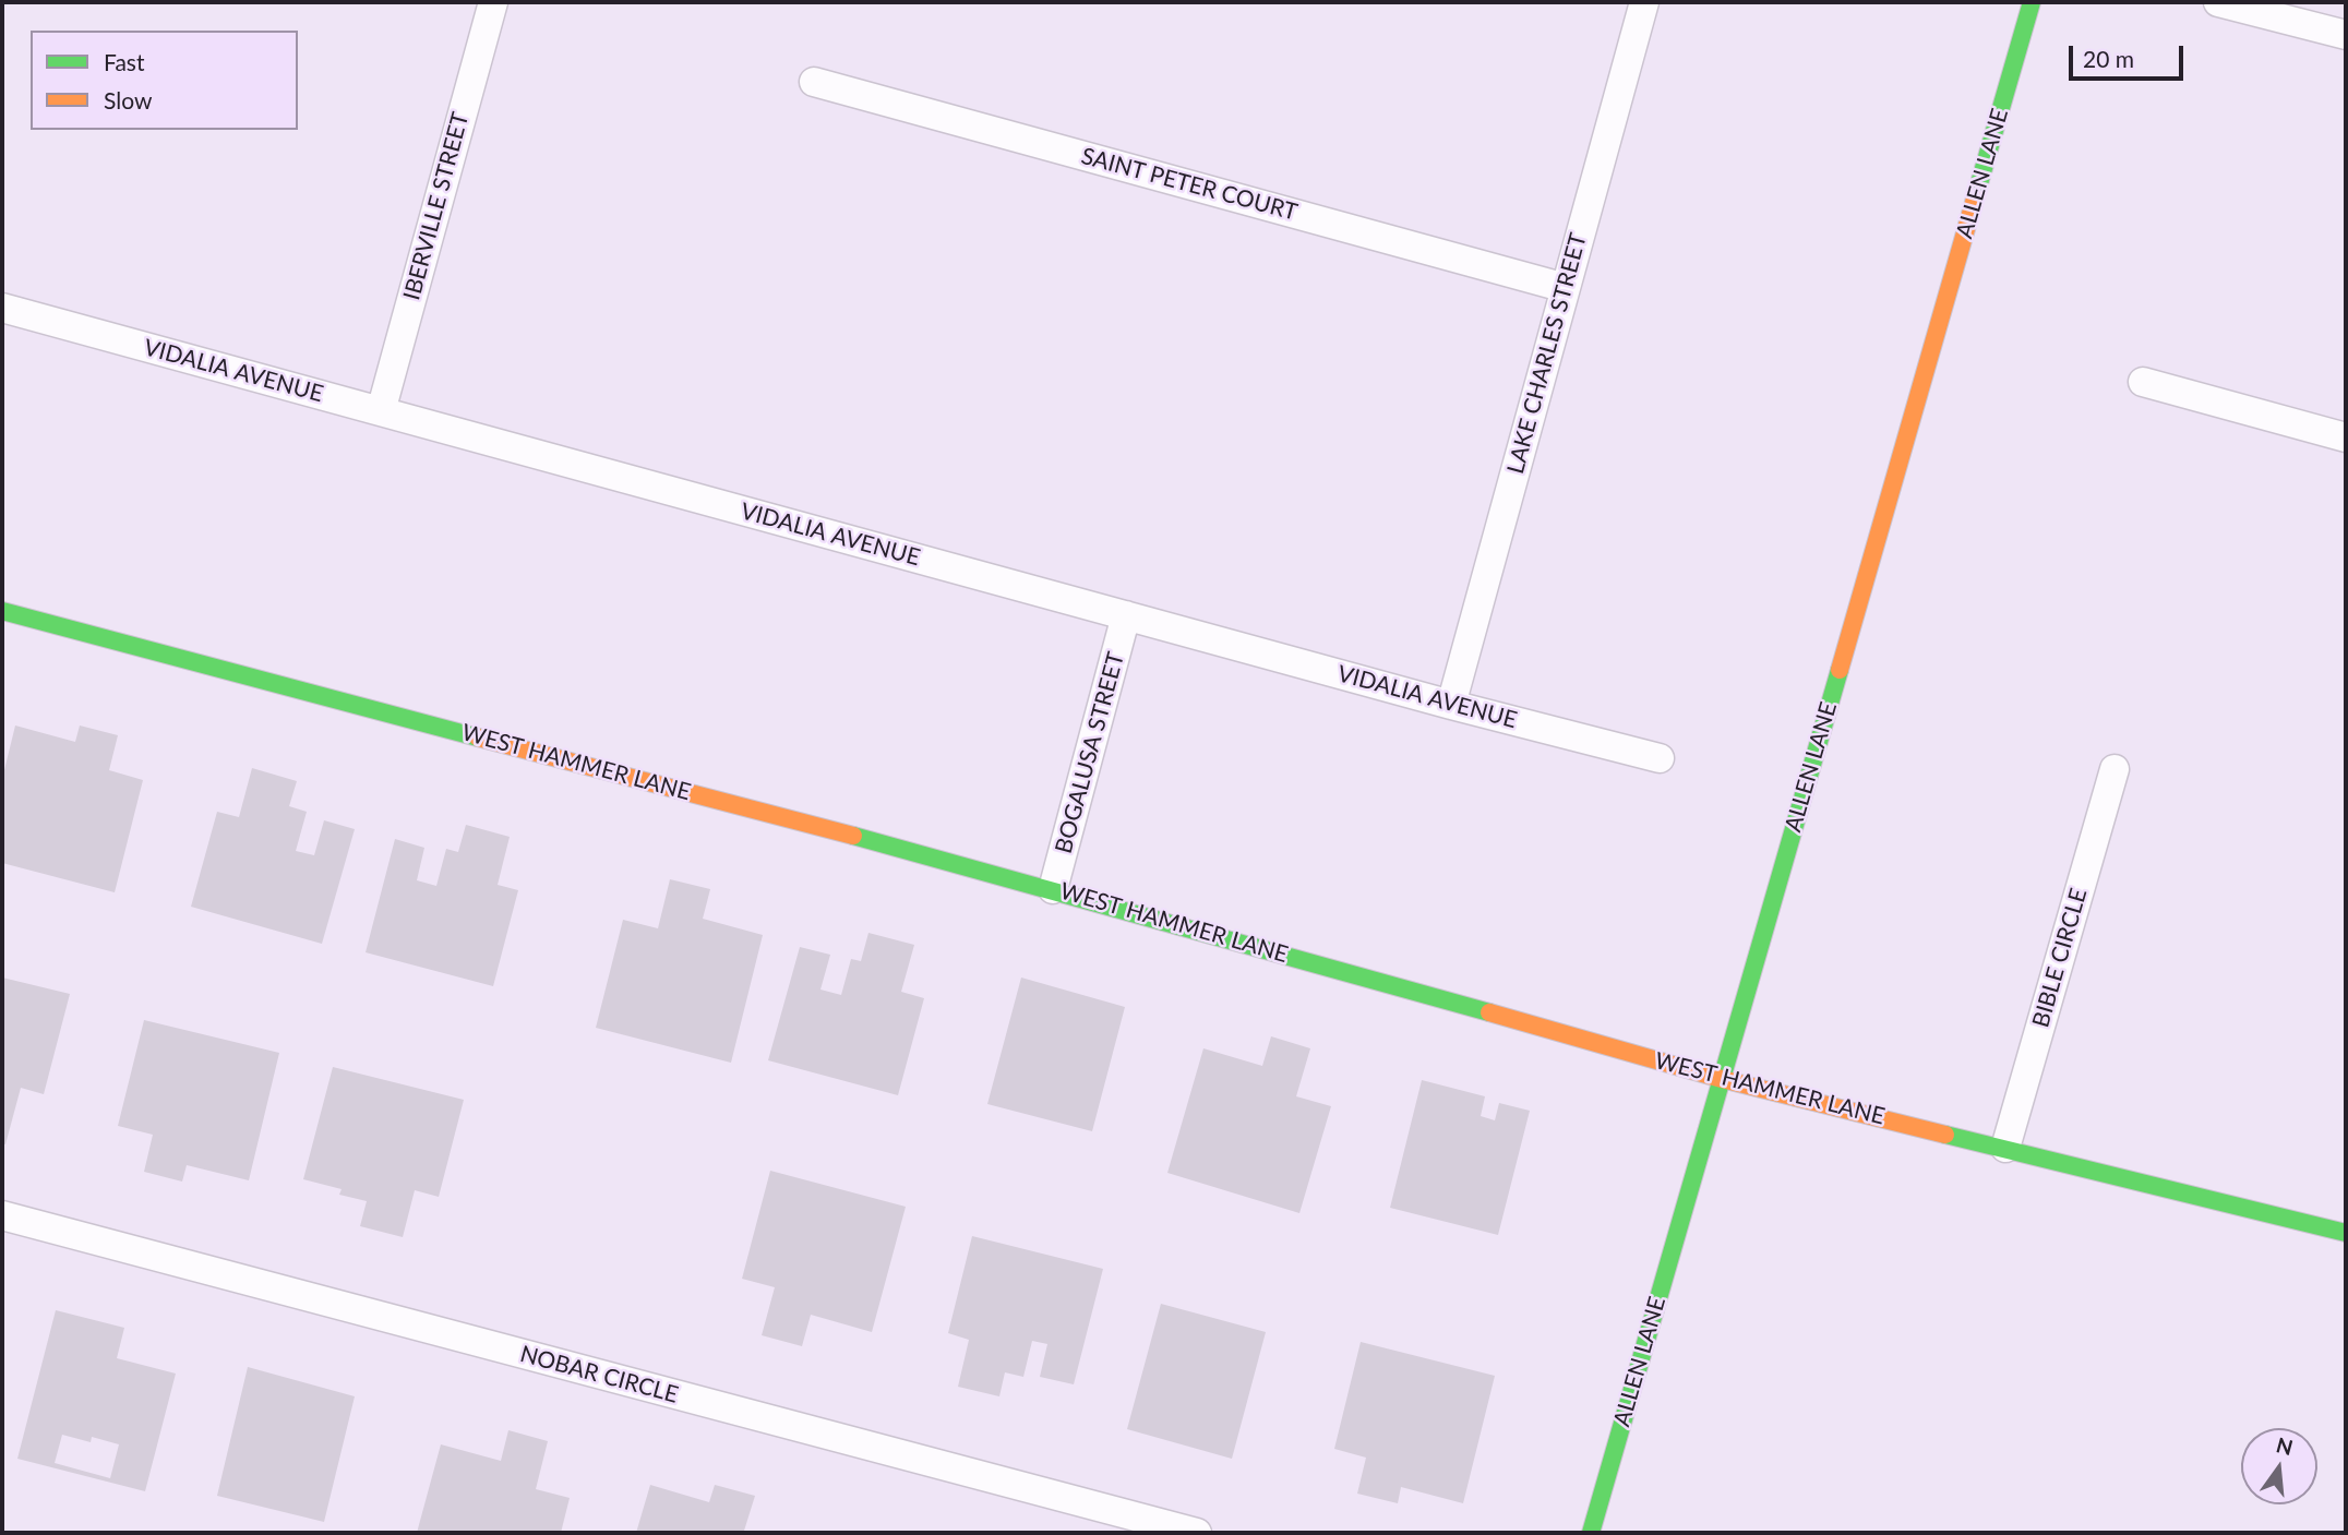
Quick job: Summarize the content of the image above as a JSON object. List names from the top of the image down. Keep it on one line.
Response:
{"streets":{"street":["ALLEN LANE","SAINT PETER COURT","IBERVILLE STREET","LAKE CHARLES STREET","VIDALIA AVENUE","BOGALUSA STREET","WEST HAMMER LANE","BIBLE CIRCLE","NOBAR CIRCLE"]},"crossings":[["ALLEN LANE","WEST HAMMER LANE"],["SAINT PETER COURT","LAKE CHARLES STREET"],["IBERVILLE STREET","VIDALIA AVENUE"],["LAKE CHARLES STREET","VIDALIA AVENUE"],["VIDALIA AVENUE","BOGALUSA STREET"],["BOGALUSA STREET","WEST HAMMER LANE"],["WEST HAMMER LANE","BIBLE CIRCLE"]],"legend":["Fast","Slow"],"scale_bar":"20 m","north":"top"}
